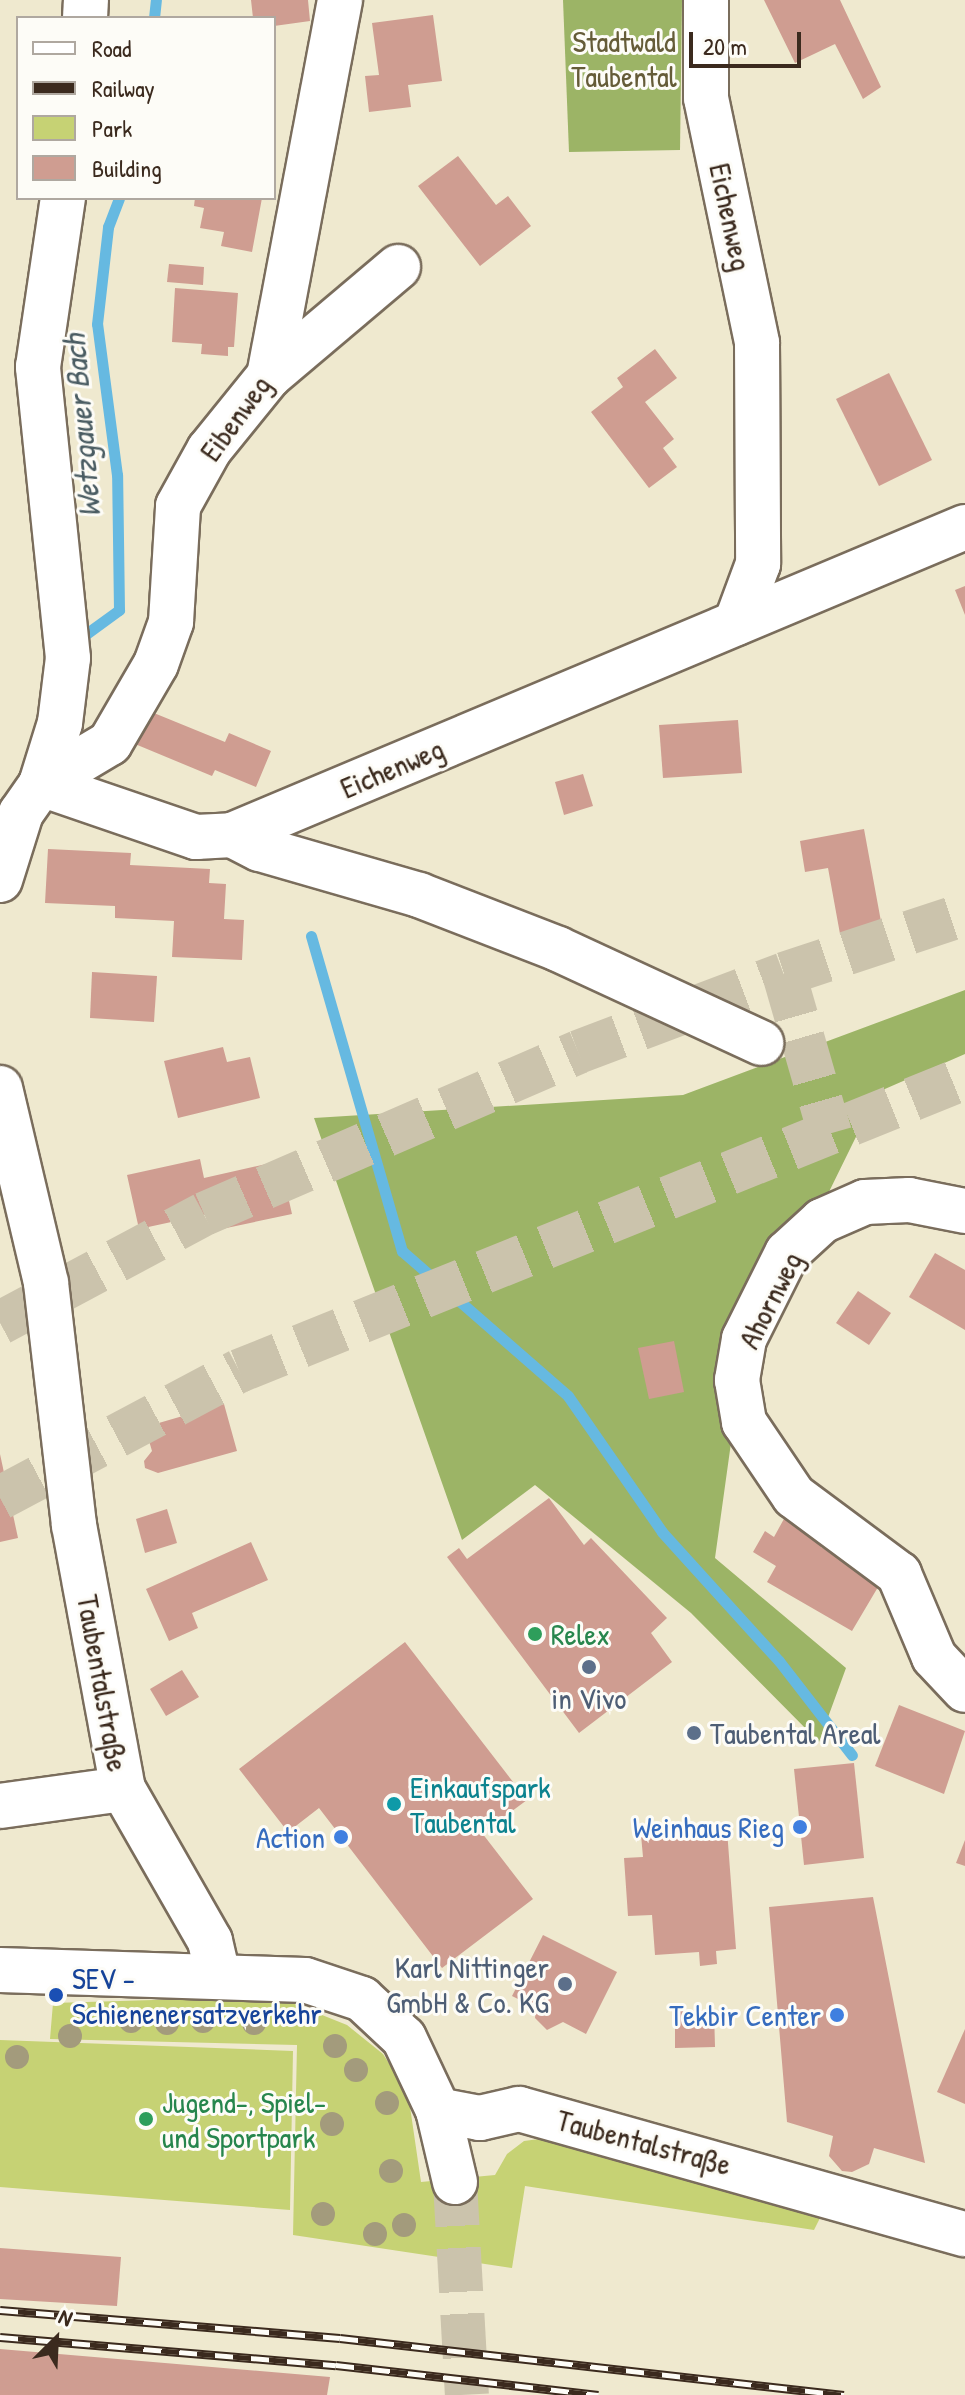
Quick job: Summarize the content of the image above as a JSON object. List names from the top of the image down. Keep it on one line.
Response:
{"streets":{"street":["Eichenweg","Eibenweg","Ahornweg","Taubentalstraße"]},"crossings":[["Eichenweg","Eibenweg"]],"water":["Wetzgauer Bach"],"parks":["Stadtwald Taubental"],"places":["Relex","in Vivo","Taubental Areal","Einkaufspark Taubental","Weinhaus Rieg","Action","Karl Nittinger GmbH & Co. KG","SEV - Schienenersatzverkehr","Tekbir Center","Jugend-, Spiel- und Sportpark"],"legend":["Road","Railway","Park","Building"],"scale_bar":"20 m","north":"top right"}
